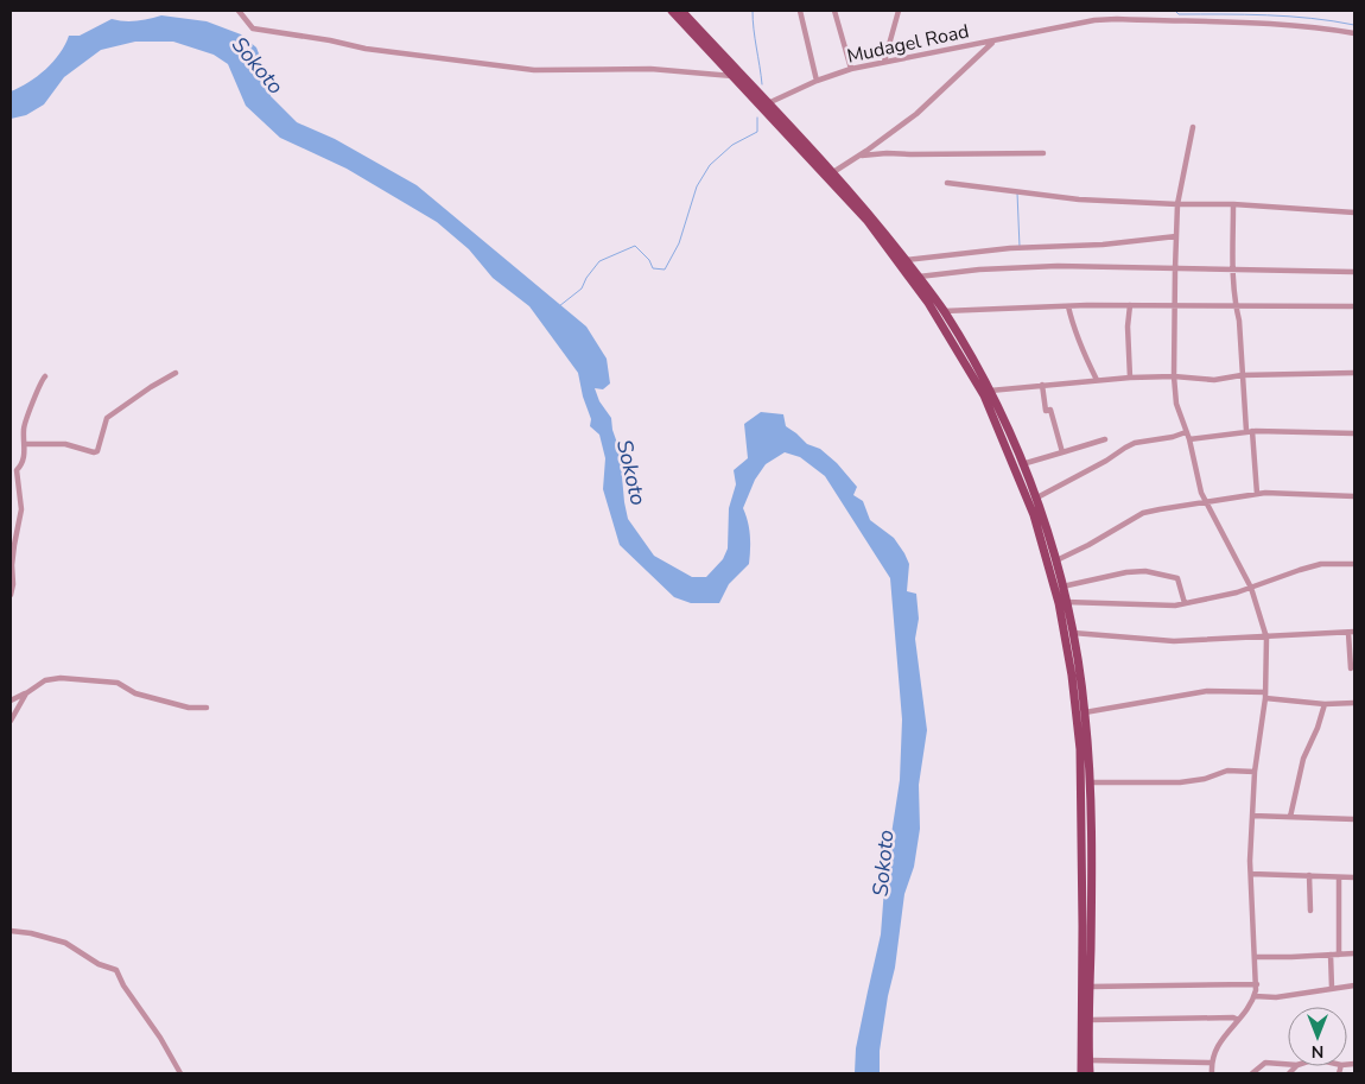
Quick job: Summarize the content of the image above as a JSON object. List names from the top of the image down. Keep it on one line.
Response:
{"streets":{"street":["Mudagel Road"]},"water":["Sokoto"],"north":"bottom"}
